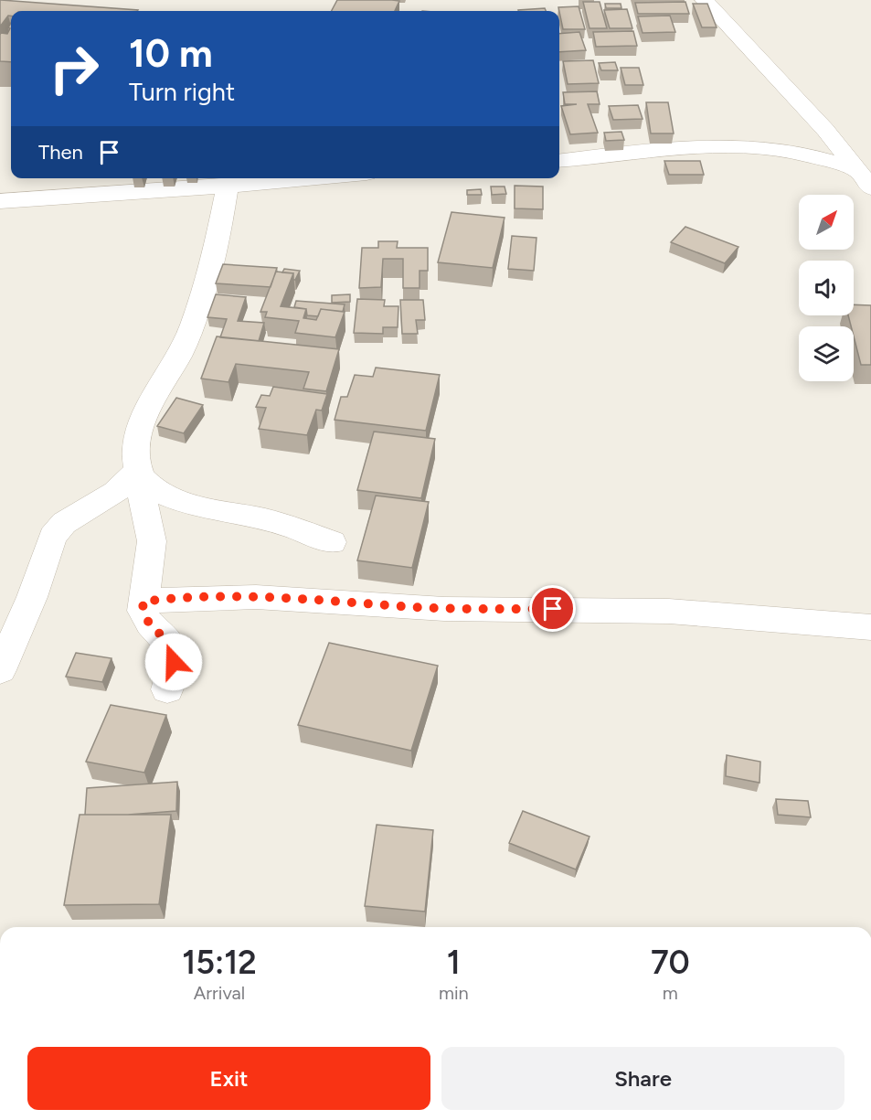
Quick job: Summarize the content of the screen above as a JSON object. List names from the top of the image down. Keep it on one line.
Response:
{"north":"top right","page":{"turn":["10 m","Turn right"],"then":"Then","eta":["15:12","Arrival","1","min","70","m"],"buttons":["Exit","Share"]}}
